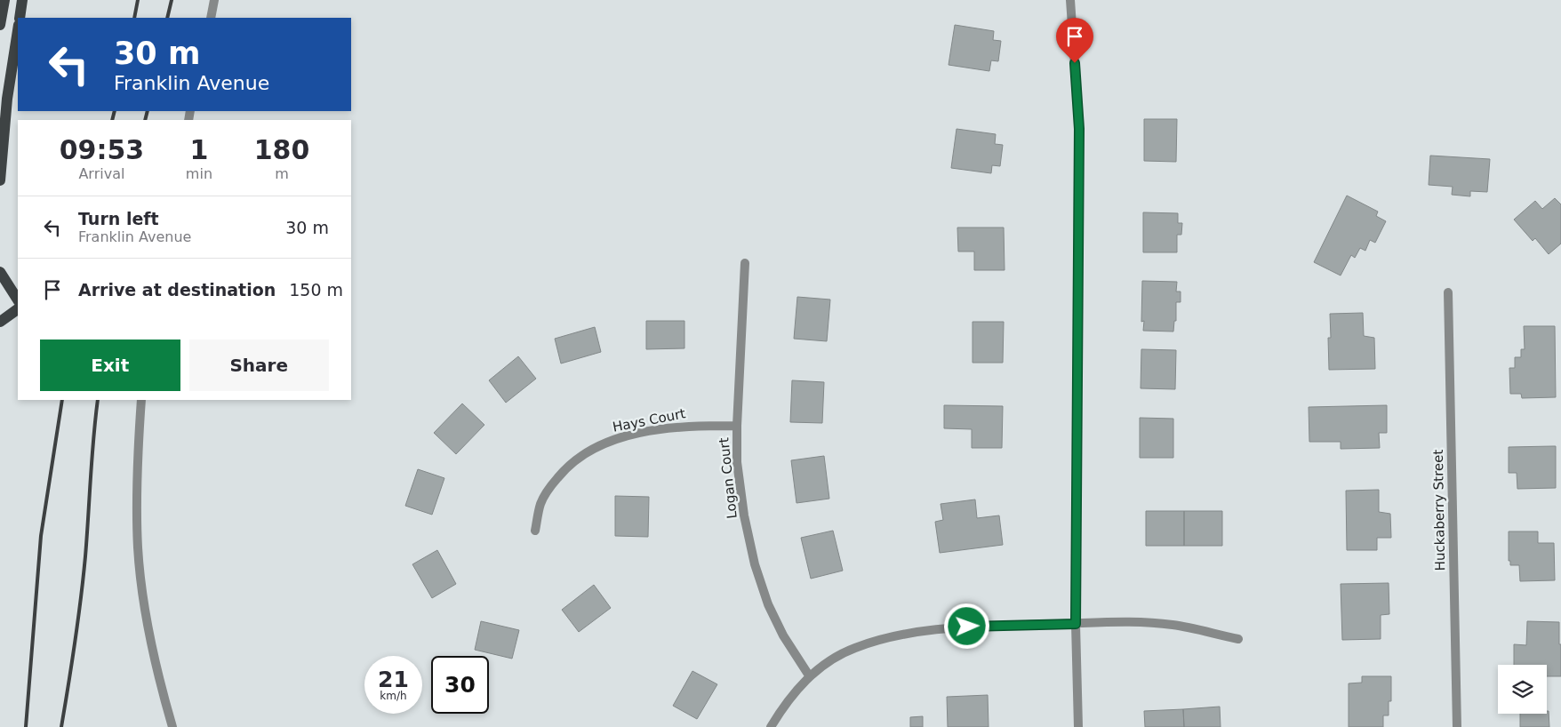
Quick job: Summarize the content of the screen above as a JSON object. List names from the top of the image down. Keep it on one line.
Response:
{"streets":{"street":["Hays Court","Logan Court","Huckaberry Street"]},"crossings":[["Hays Court","Logan Court"]],"page":{"turn":["30 m","Franklin Avenue"],"eta":["09:53","Arrival","1","min","180","m"],"list":[{"name":"Turn left","note":"Franklin Avenue","value":"30 m"},{"name":"Arrive at destination","value":"150 m"}],"buttons":["Exit","Share"],"speed":"21 km/h","limit":"30"}}
